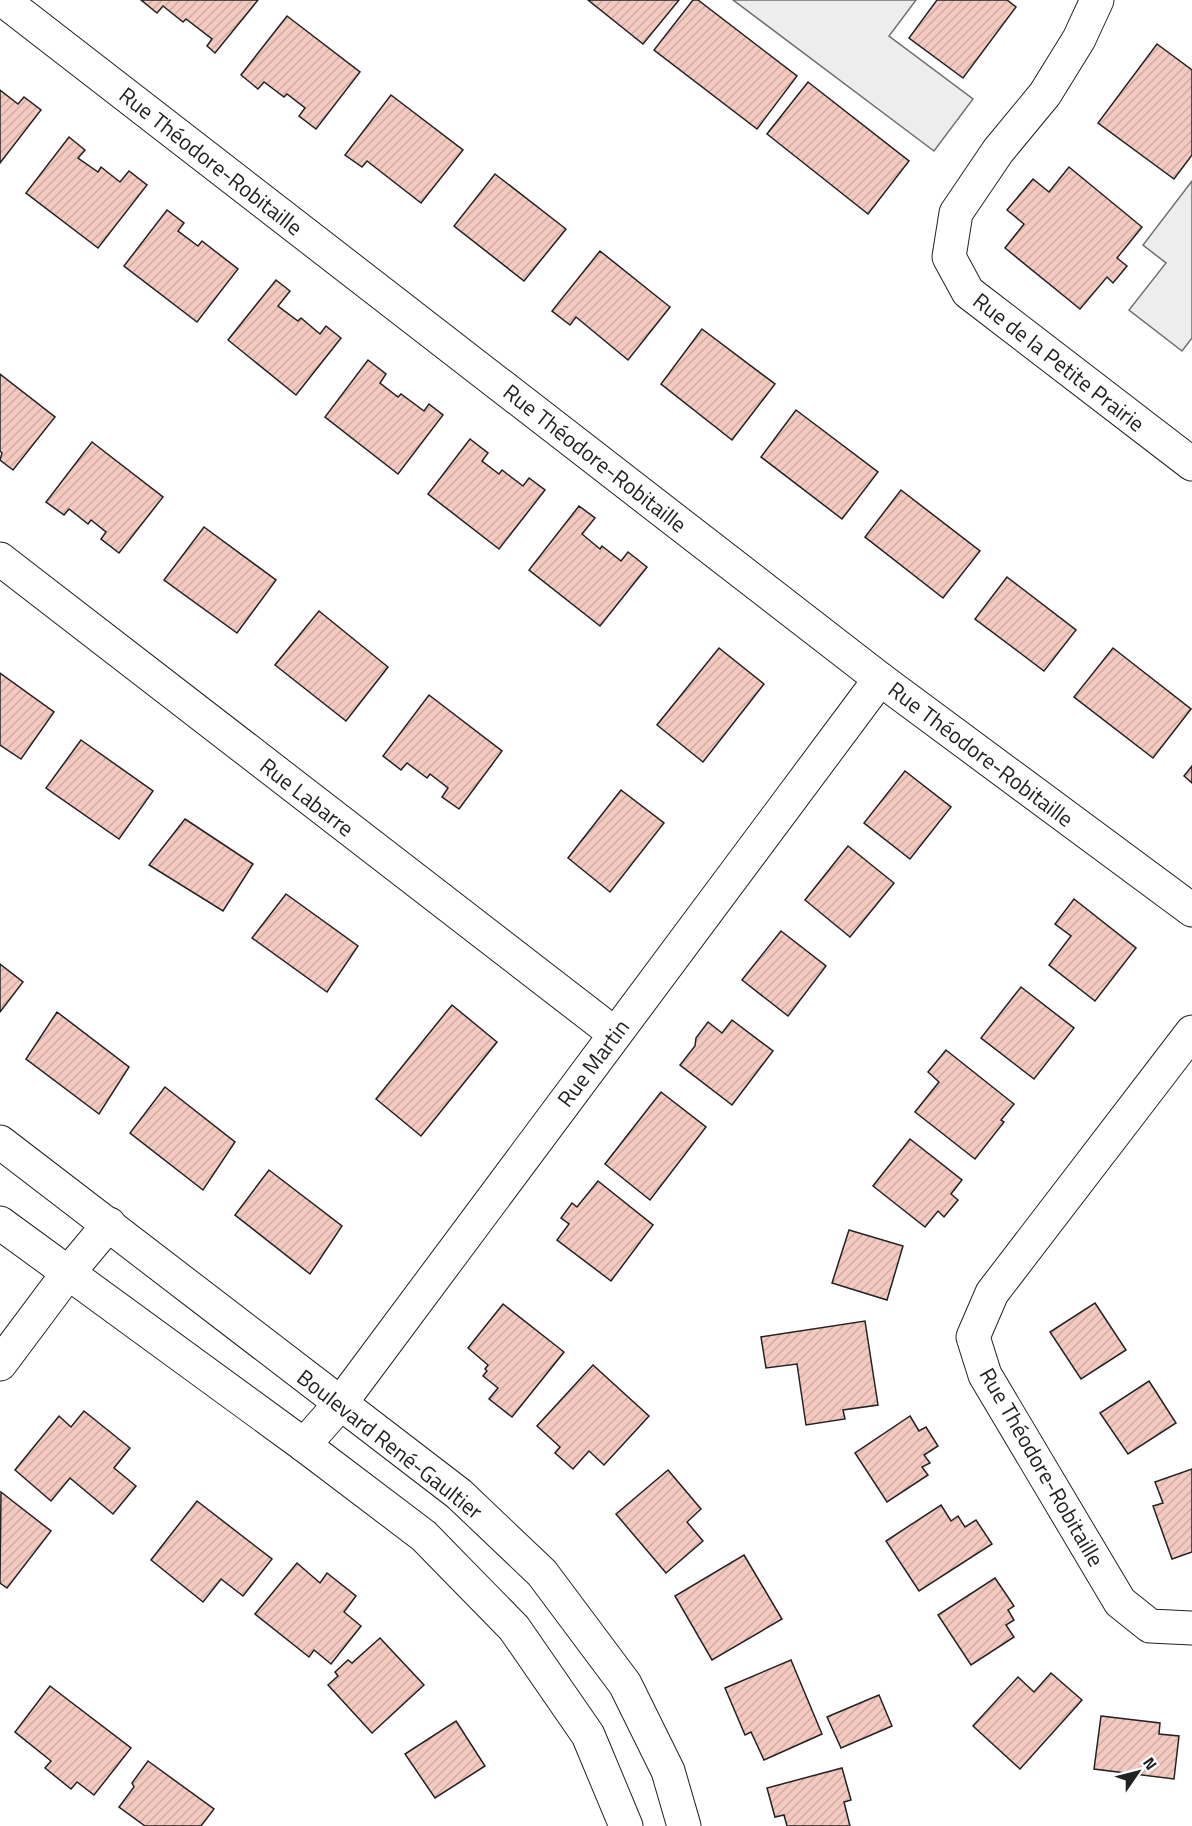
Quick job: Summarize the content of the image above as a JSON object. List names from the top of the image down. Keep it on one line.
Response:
{"streets":{"street":["Rue Théodore-Robitaille","Rue de la Petite Prairie","Rue Labarre","Rue Martin","Boulevard René-Gaultier"]},"crossings":[["Rue Théodore-Robitaille","Rue Martin"],["Rue Labarre","Rue Martin"],["Rue Martin","Boulevard René-Gaultier"]],"north":"top right"}
